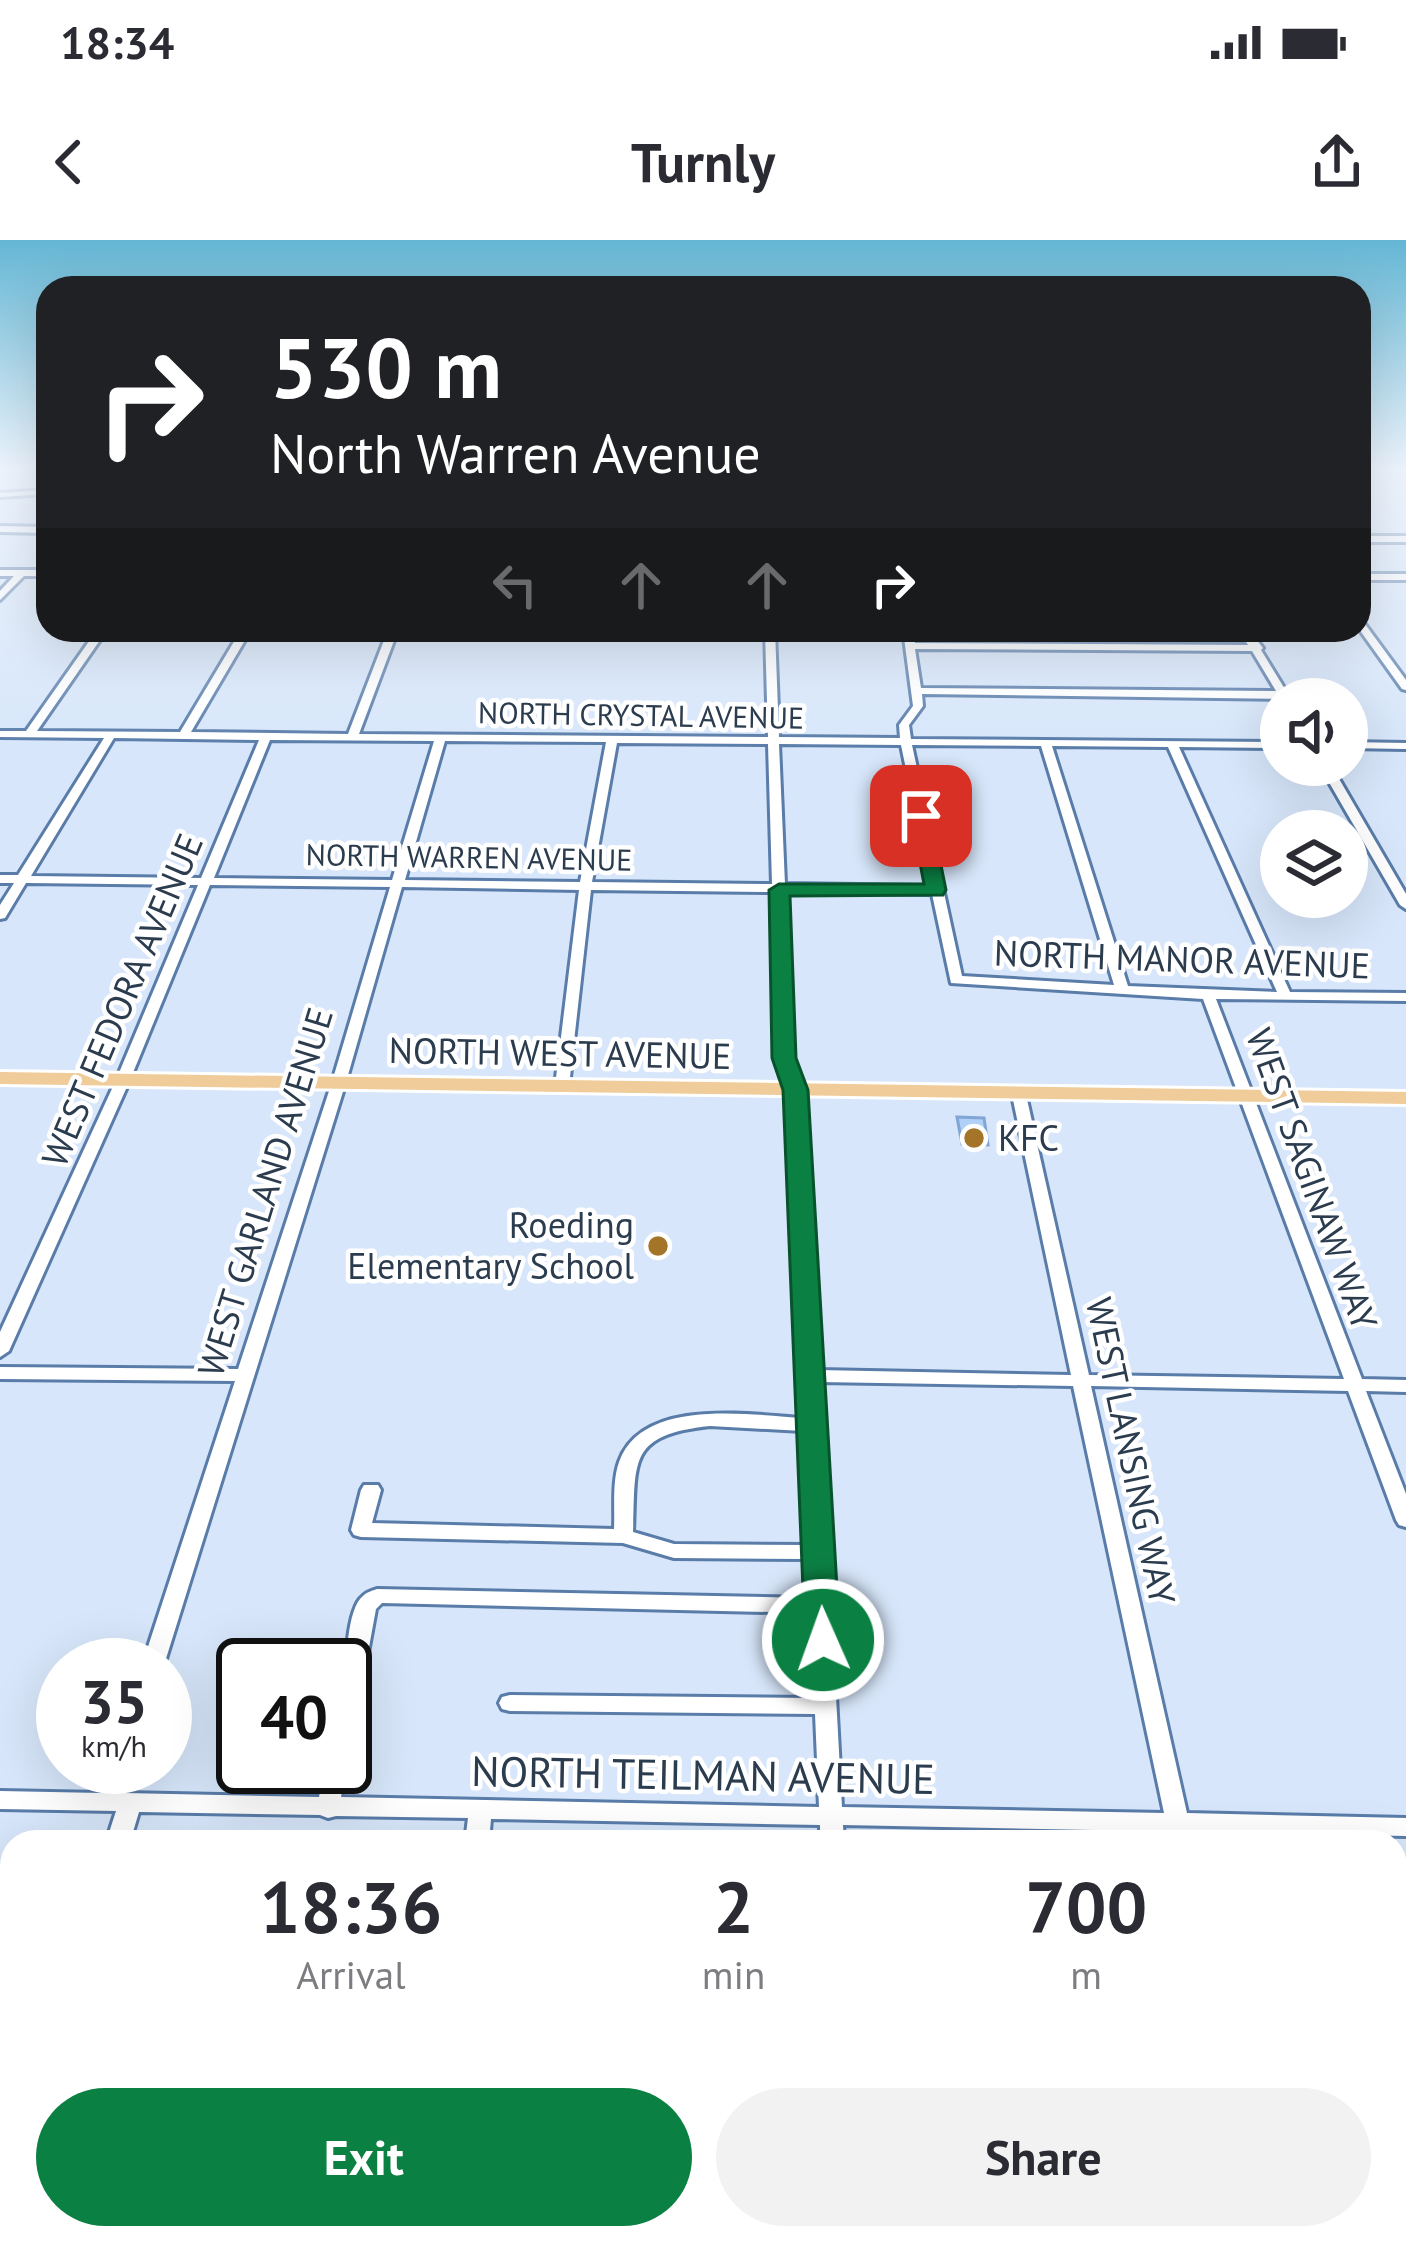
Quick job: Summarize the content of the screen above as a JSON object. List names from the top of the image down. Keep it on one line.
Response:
{"streets":{"main road":["NORTH WEST AVENUE"],"street":["NORTH CRYSTAL AVENUE","NORTH WARREN AVENUE","NORTH MANOR AVENUE","WEST FEDORA AVENUE","WEST SAGINAW WAY","WEST GARLAND AVENUE","WEST LANSING WAY","NORTH TEILMAN AVENUE"]},"crossings":[["NORTH CRYSTAL AVENUE","WEST FEDORA AVENUE"],["NORTH CRYSTAL AVENUE","WEST SAGINAW WAY"],["NORTH CRYSTAL AVENUE","WEST GARLAND AVENUE"],["NORTH WARREN AVENUE","NORTH MANOR AVENUE"],["NORTH WARREN AVENUE","WEST FEDORA AVENUE"],["NORTH WARREN AVENUE","WEST GARLAND AVENUE"],["NORTH MANOR AVENUE","WEST SAGINAW WAY"],["WEST FEDORA AVENUE","NORTH WEST AVENUE"],["NORTH WEST AVENUE","WEST SAGINAW WAY"],["NORTH WEST AVENUE","WEST GARLAND AVENUE"],["NORTH WEST AVENUE","WEST LANSING WAY"],["WEST LANSING WAY","NORTH TEILMAN AVENUE"]],"places":["KFC","Roeding Elementary School"],"page":{"status":"18:34","header":"Turnly","turn":["530 m","North Warren Avenue"],"speed":"35 km/h","limit":"40","eta":["18:36","Arrival","2","min","700","m"],"buttons":["Exit","Share"]}}
